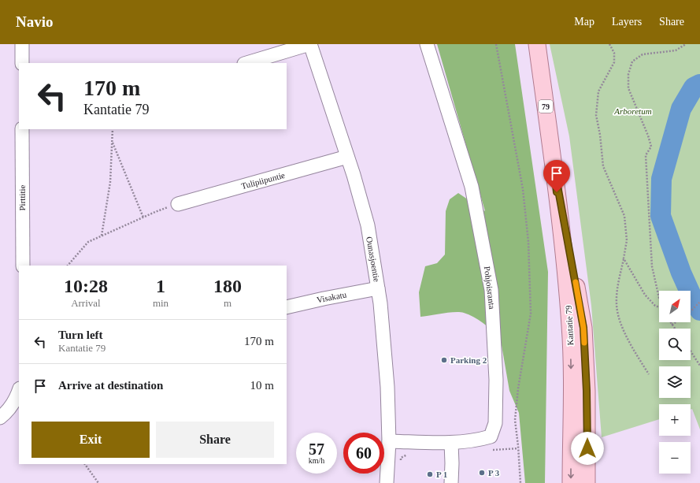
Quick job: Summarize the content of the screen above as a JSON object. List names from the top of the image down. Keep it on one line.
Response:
{"streets":{"main road":["79","Kantatie 79"],"street":["Tulipiipuntie","Pirttitie","Ounasjoentie","Pohjoisranta","Visakatu"]},"crossings":[["Tulipiipuntie","Ounasjoentie"],["Ounasjoentie","Pohjoisranta"],["Ounasjoentie","Visakatu"]],"parks":["Arboretum"],"places":["Parking 2","P 3","P 1"],"north":"top right","page":{"header":"Navio","nav":["Map","Layers","Share"],"turn":["170 m","Kantatie 79"],"eta":["10:28","Arrival","1","min","180","m"],"map_buttons":["+","−"],"list":[{"name":"Turn left","note":"Kantatie 79","value":"170 m"},{"name":"Arrive at destination","value":"10 m"}],"buttons":["Exit","Share"],"speed":"57 km/h","limit":"60"}}
